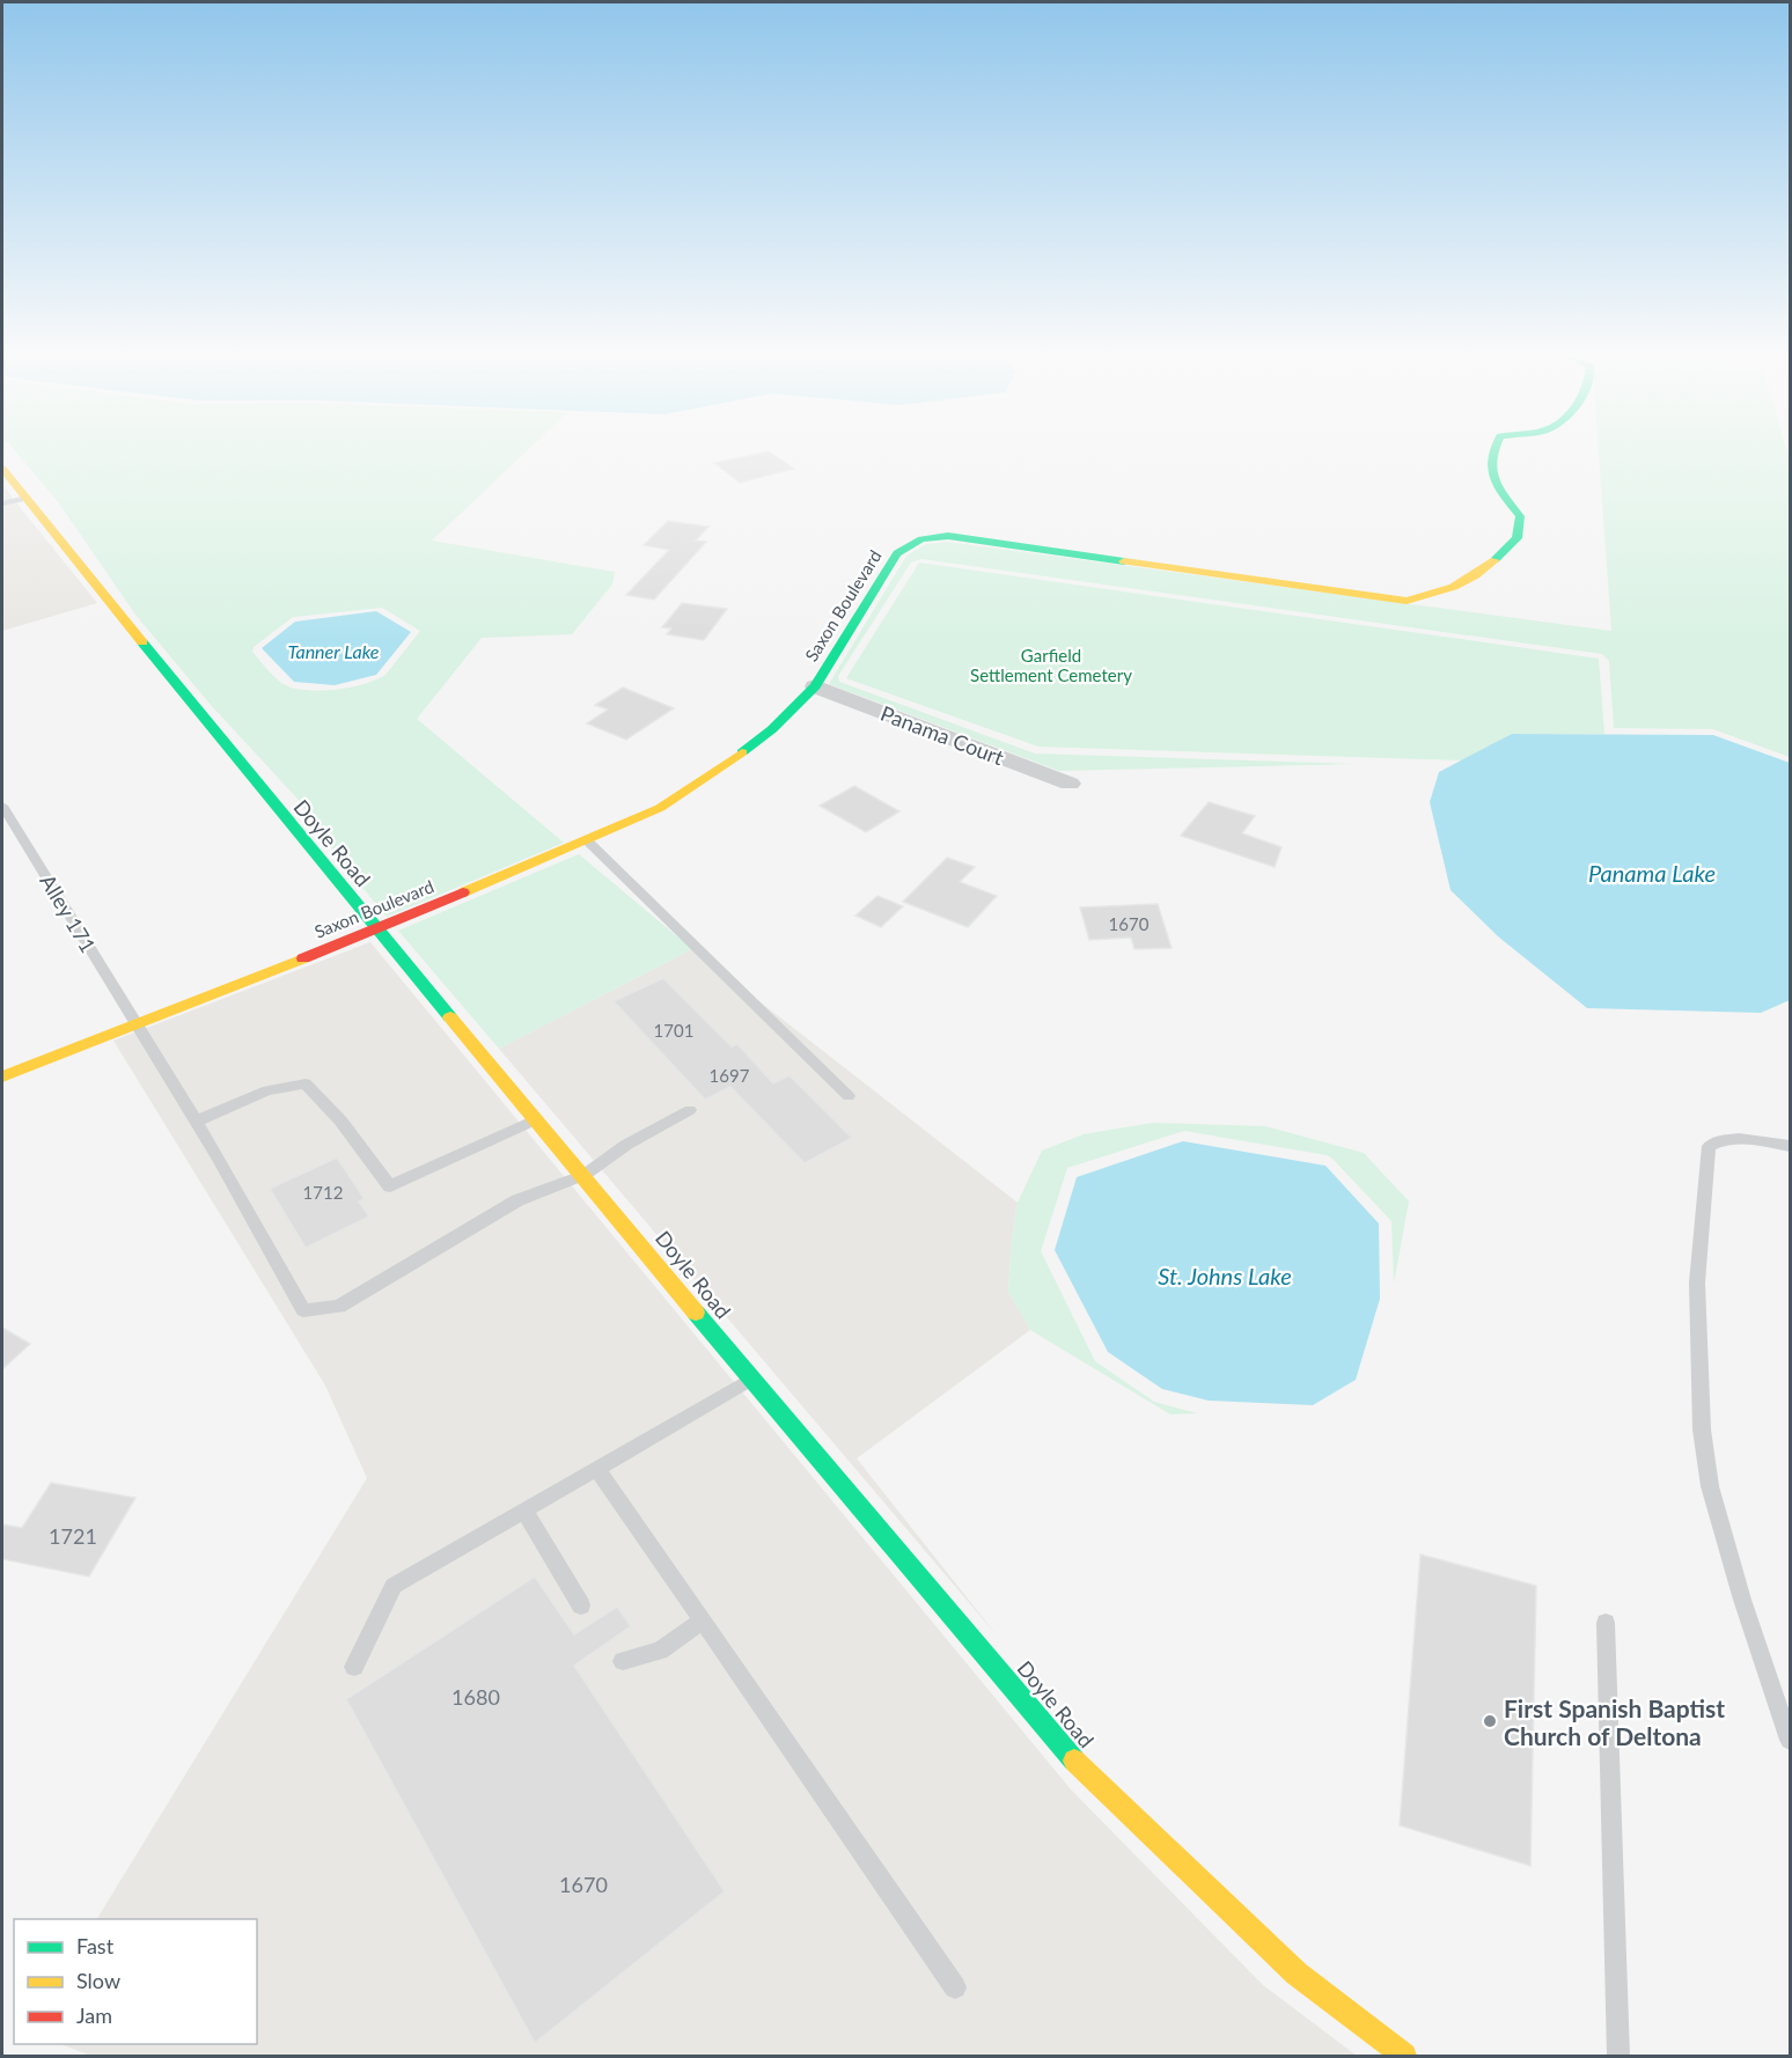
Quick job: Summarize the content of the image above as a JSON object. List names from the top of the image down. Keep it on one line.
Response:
{"streets":{"main road":["Saxon Boulevard","Doyle Road"],"street":["Panama Court"],"lane":["Alley 171"]},"crossings":[["Saxon Boulevard","Panama Court"],["Saxon Boulevard","Doyle Road"],["Saxon Boulevard","Alley 171"],["Doyle Road","Alley 171"]],"water":["Tanner Lake","Panama Lake","St. Johns Lake"],"parks":["Garfield Settlement Cemetery"],"places":["First Spanish Baptist Church of Deltona"],"house_numbers":["1670","1701","1697","1712","1721","1680","1670"],"legend":["Fast","Slow","Jam"]}
